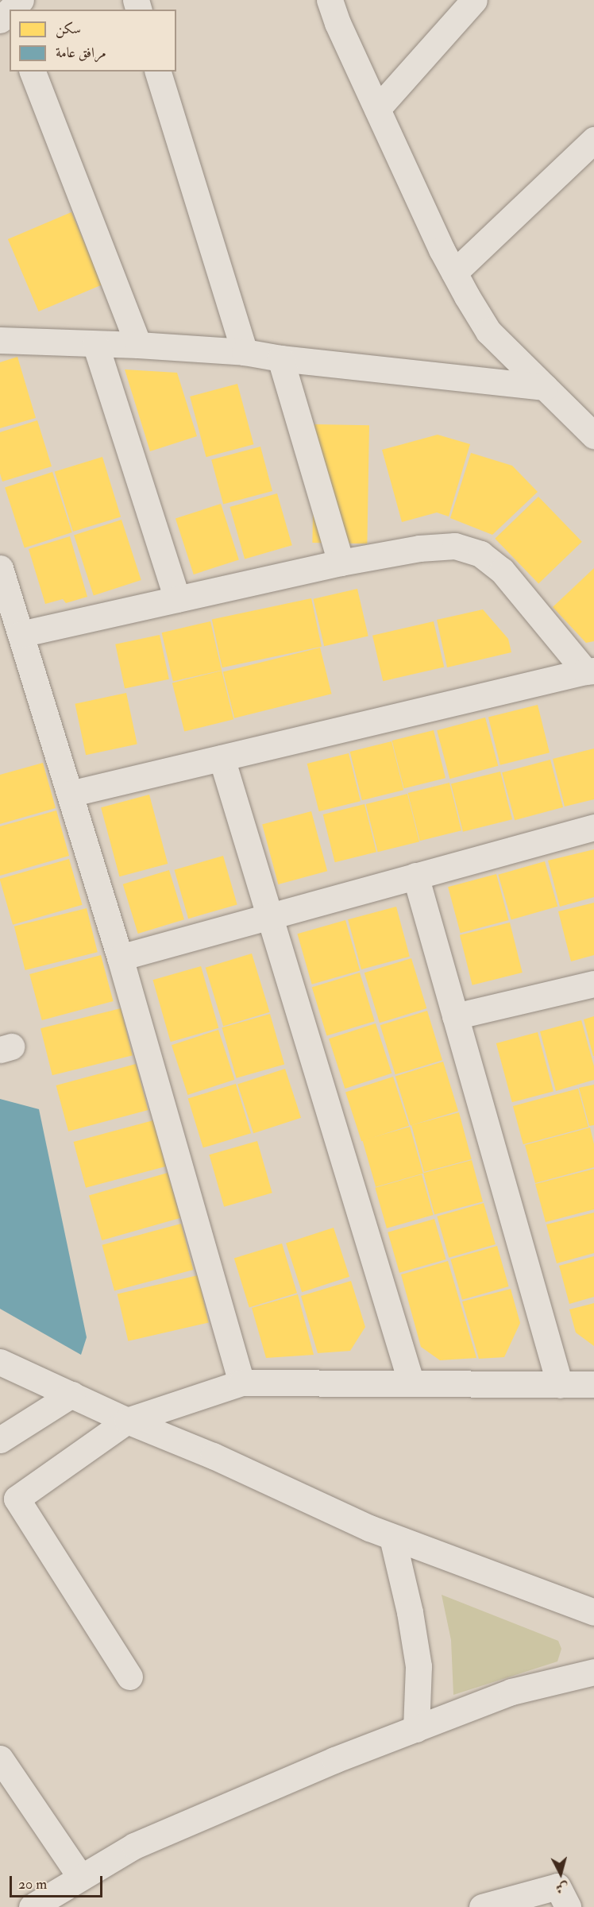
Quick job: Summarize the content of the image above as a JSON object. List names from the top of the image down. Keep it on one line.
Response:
{"legend":["سكن","مرافق عامة"],"scale_bar":"20 m","north":"bottom"}
